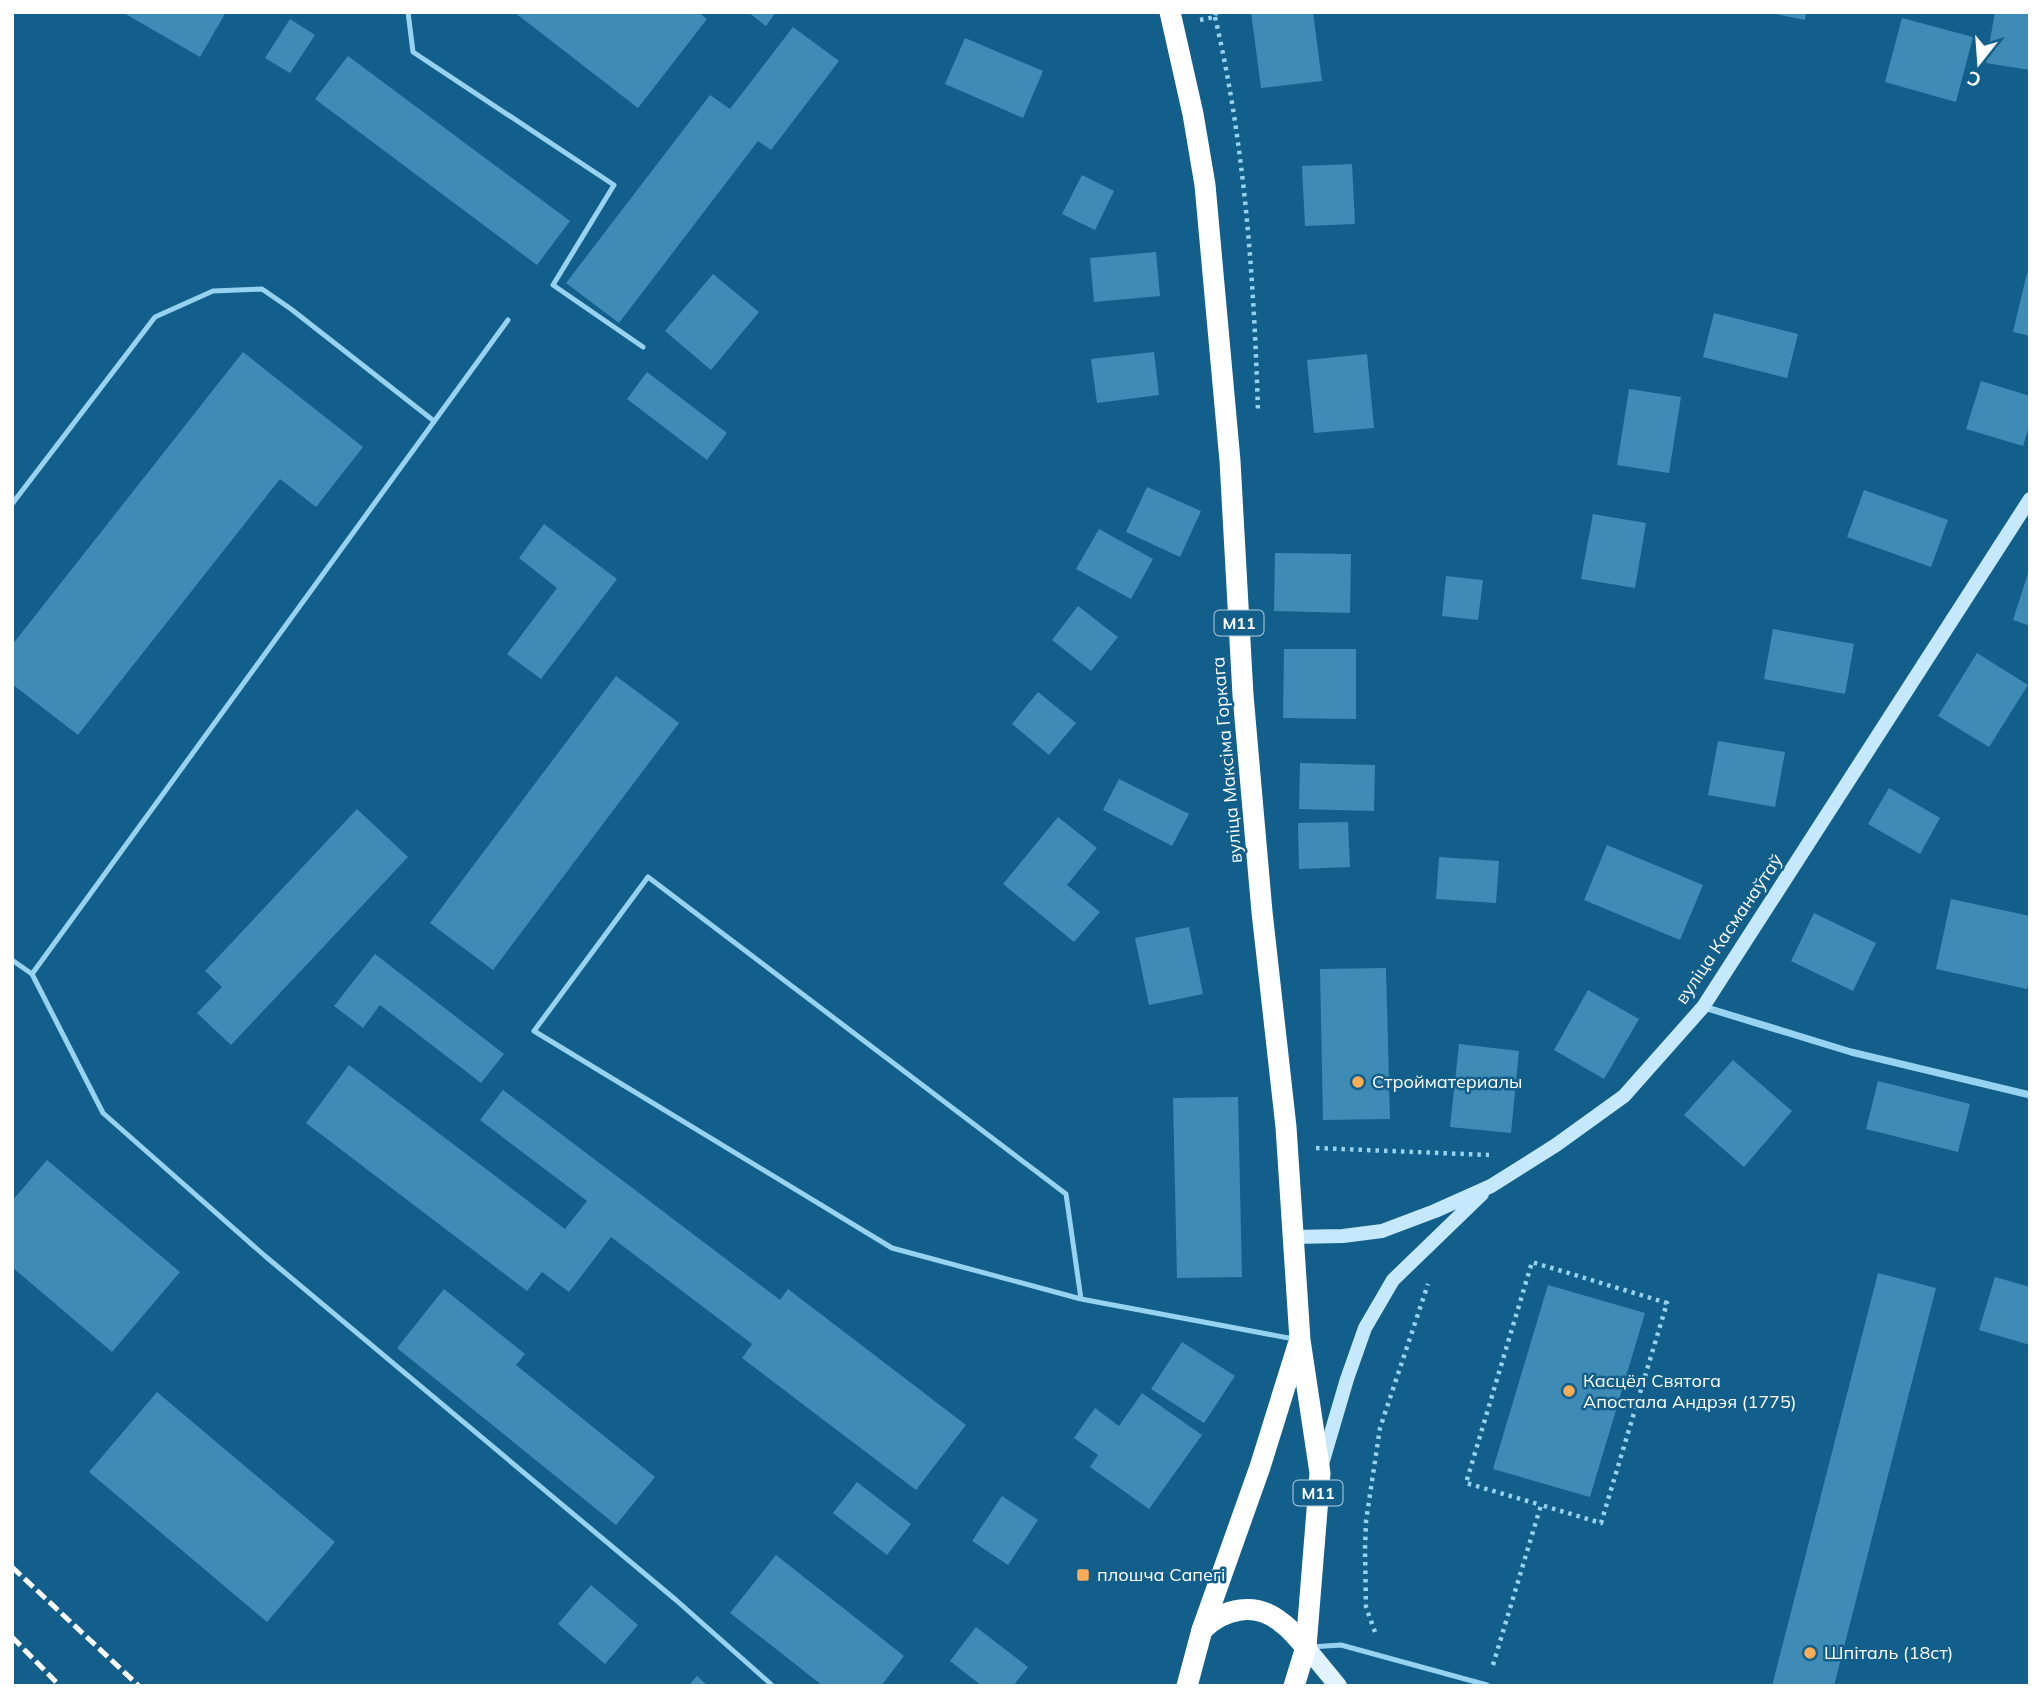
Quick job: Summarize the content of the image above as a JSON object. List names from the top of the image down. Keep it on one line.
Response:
{"streets":{"highway":["М11","вуліца Максіма Горкага"],"street":["вуліца Касманаўтаў"]},"crossings":[["М11","вуліца Максіма Горкага"],["вуліца Максіма Горкага","вуліца Касманаўтаў"]],"places":{"other":["Стройматериалы","Касцёл Святога Апостала Андрэя (1775)","Шпіталь (18ст)"],"transit":["плошча Сапегі"]},"north":"bottom"}
